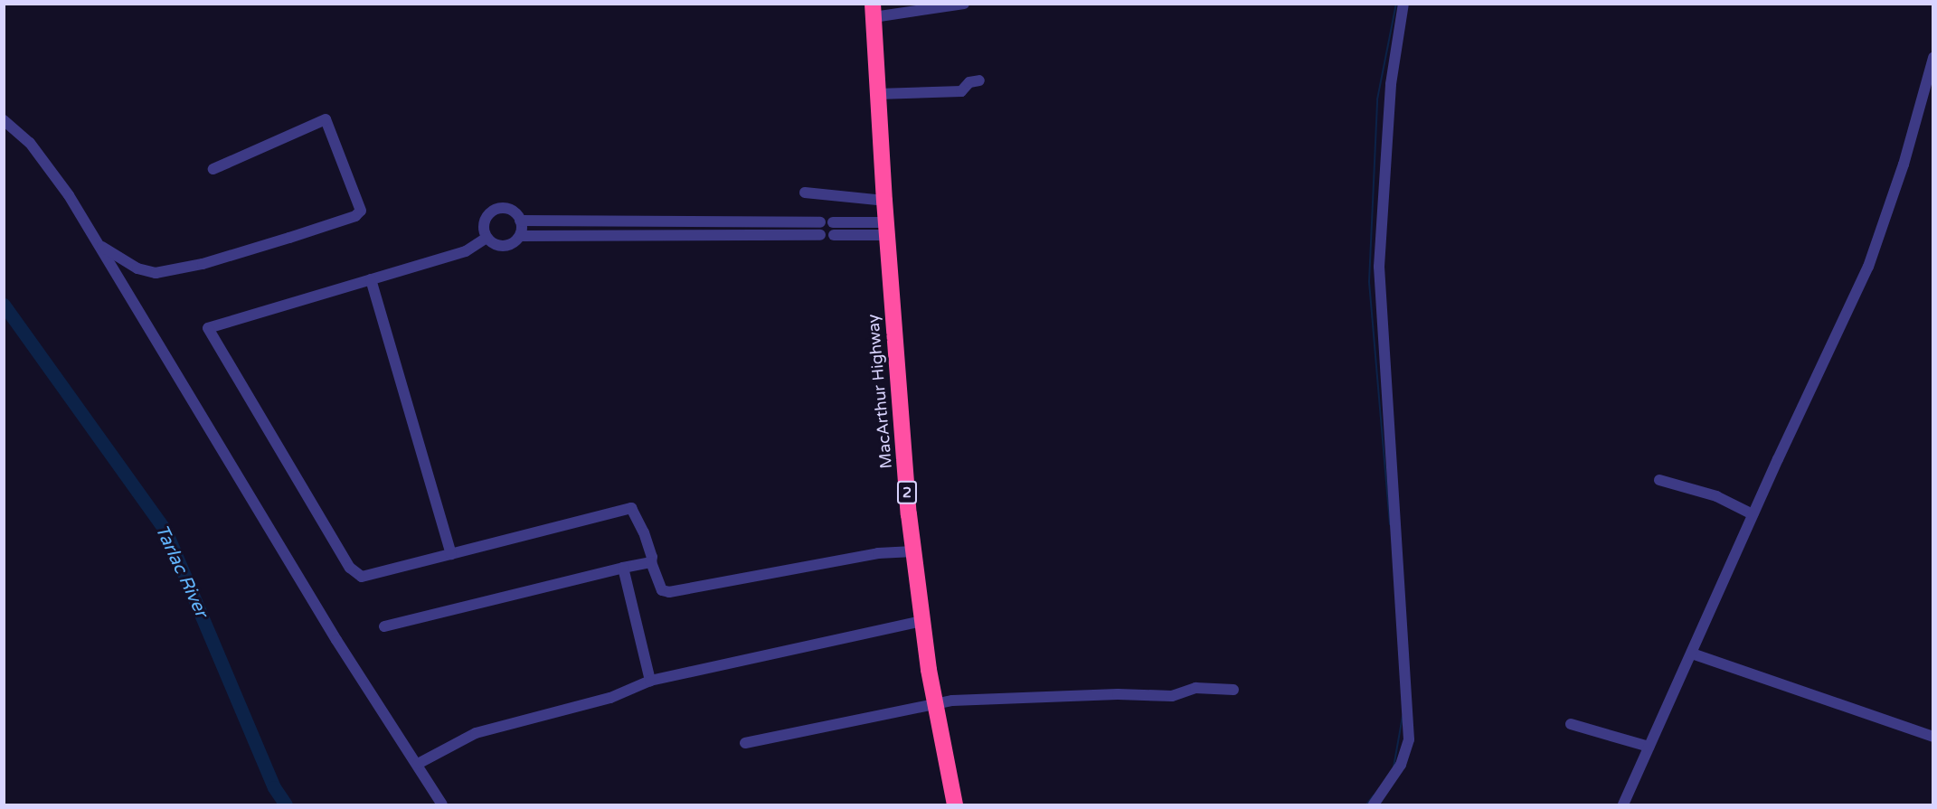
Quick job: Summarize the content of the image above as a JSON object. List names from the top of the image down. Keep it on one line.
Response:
{"streets":{"highway":["MacArthur Highway","2"]},"water":["Tarlac River"]}
